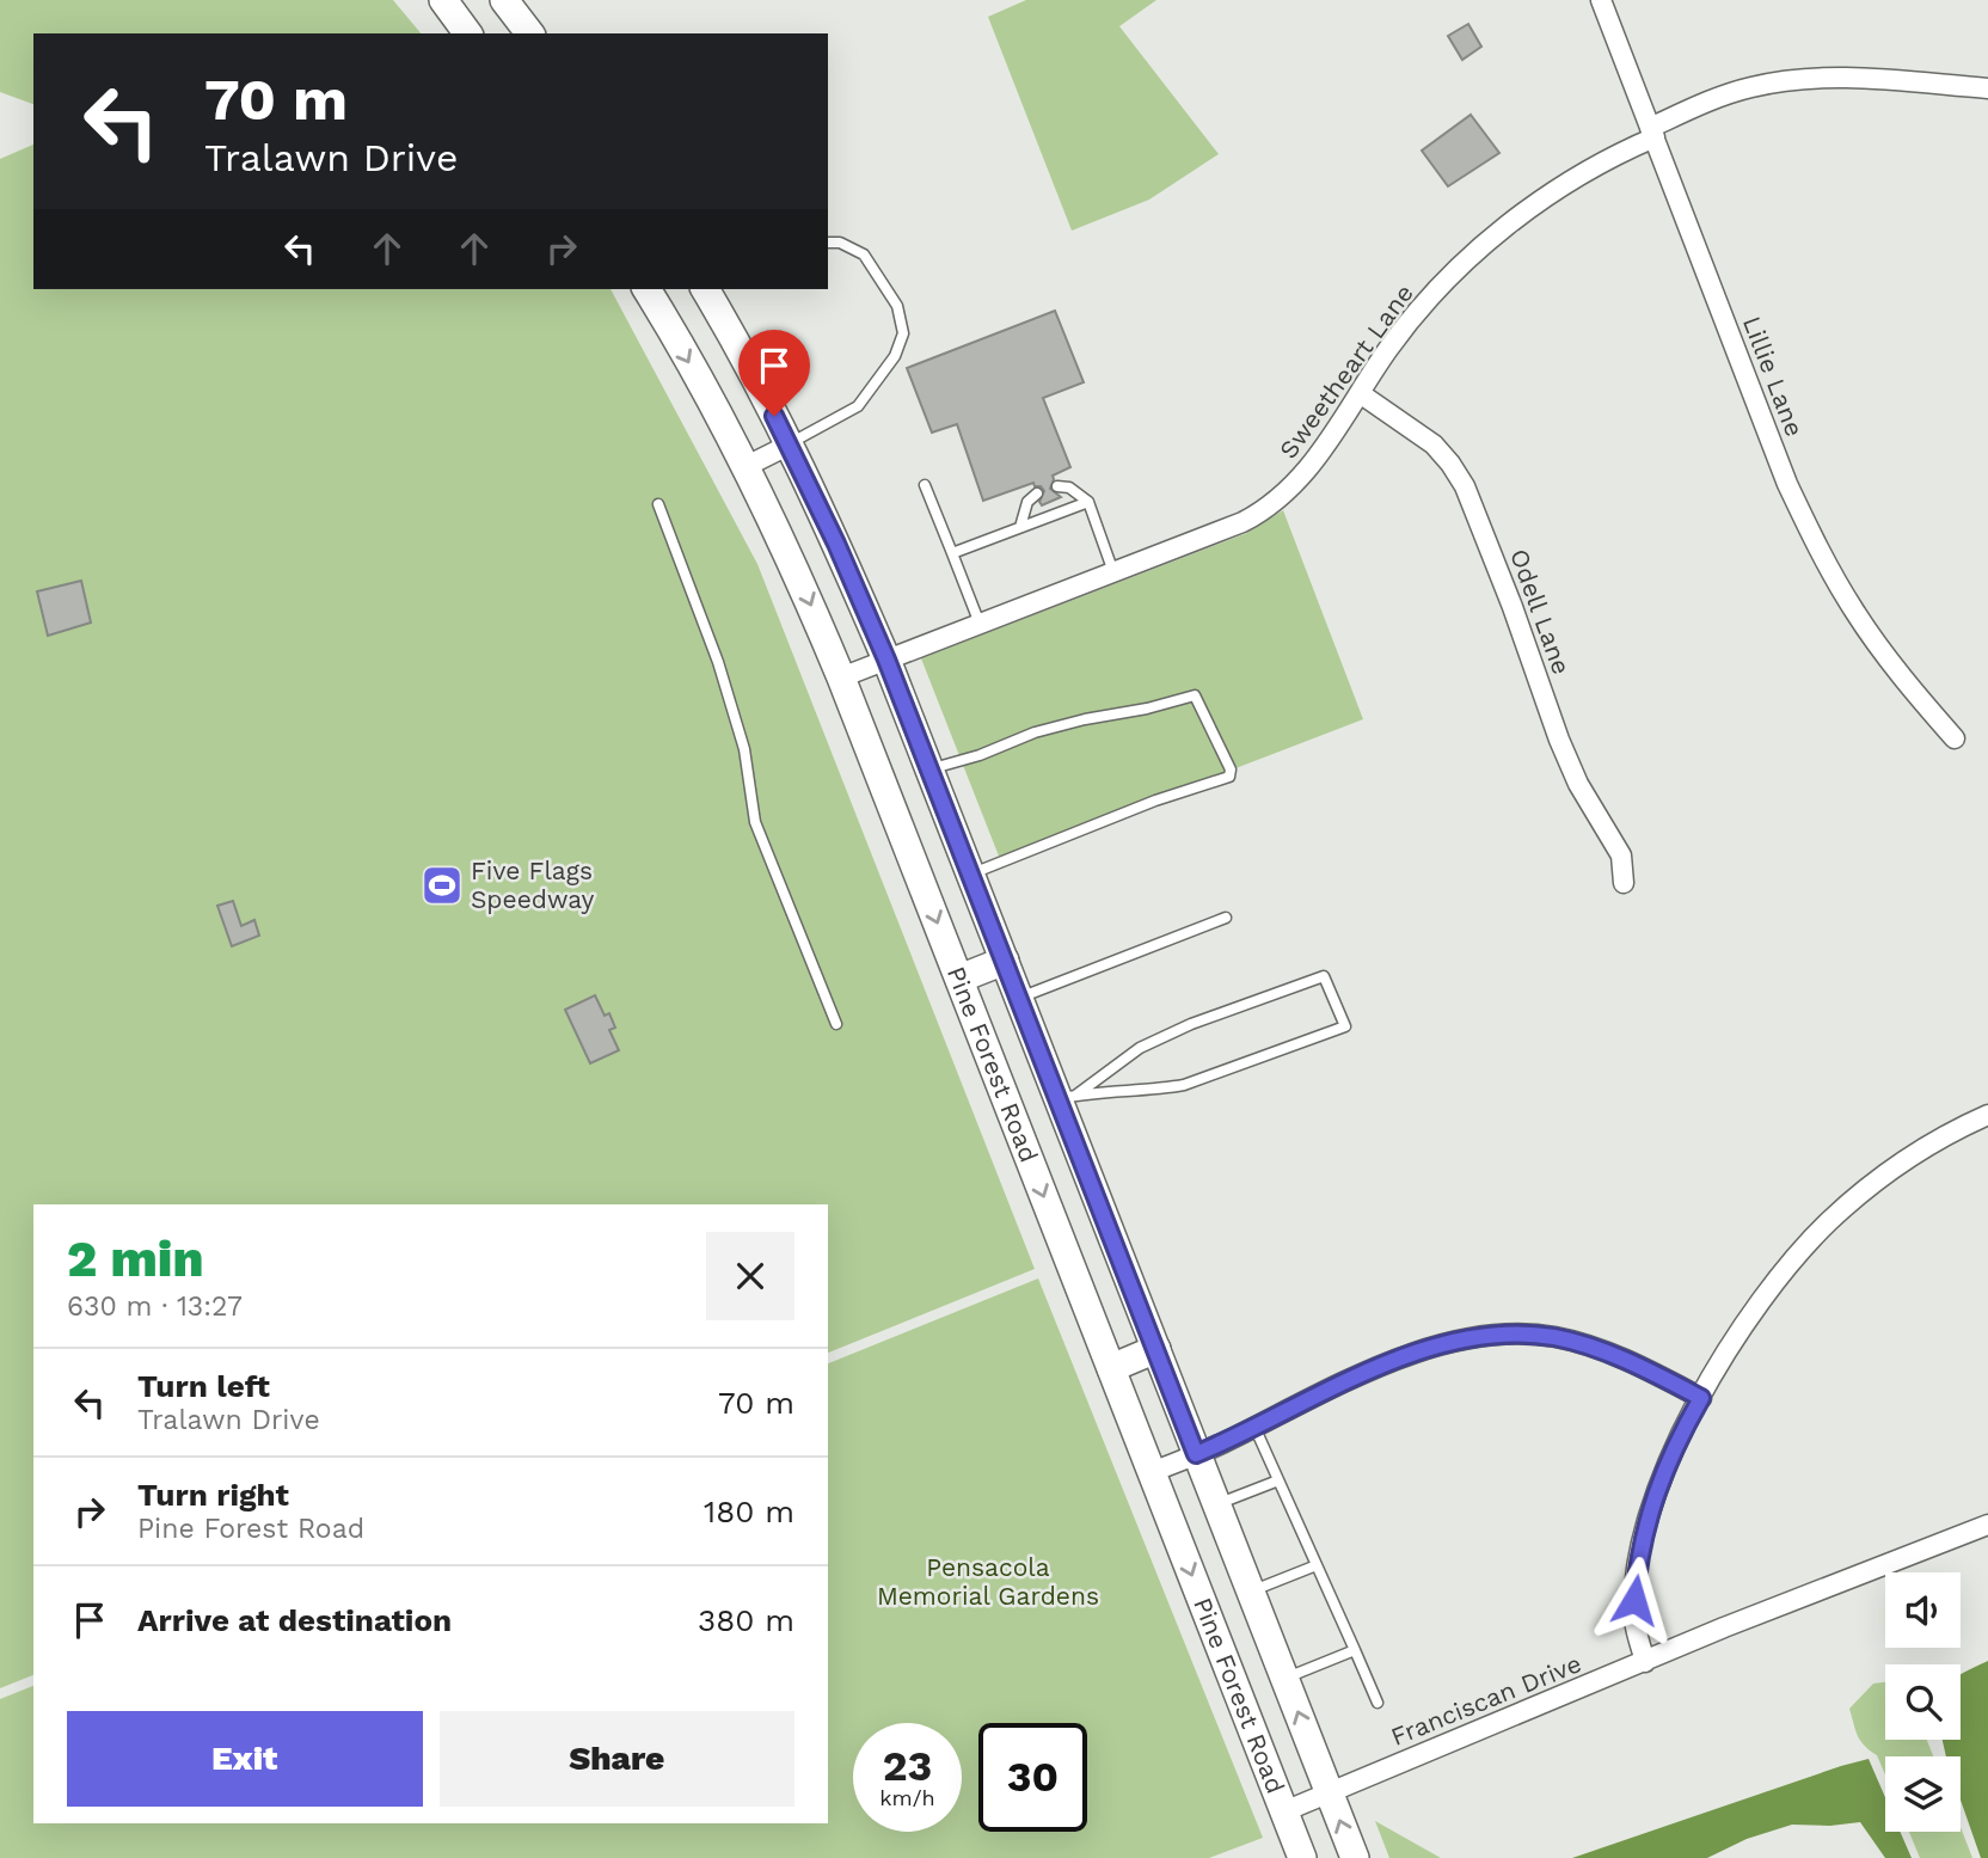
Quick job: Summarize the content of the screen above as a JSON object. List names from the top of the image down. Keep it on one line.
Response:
{"streets":{"main road":["Pine Forest Road"],"street":["Sweetheart Lane","Lillie Lane","Odell Lane","Franciscan Drive"]},"crossings":[["Sweetheart Lane","Lillie Lane"],["Sweetheart Lane","Odell Lane"],["Sweetheart Lane","Pine Forest Road"],["Pine Forest Road","Franciscan Drive"]],"parks":["Pensacola Memorial Gardens"],"places":{"sports":["Five Flags Speedway"]},"page":{"turn":["70 m","Tralawn Drive"],"heading":["2 min","630 m · 13:27"],"list":[{"name":"Turn left","note":"Tralawn Drive","value":"70 m"},{"name":"Turn right","note":"Pine Forest Road","value":"180 m"},{"name":"Arrive at destination","value":"380 m"}],"buttons":["Exit","Share"],"speed":"23 km/h","limit":"30"}}
